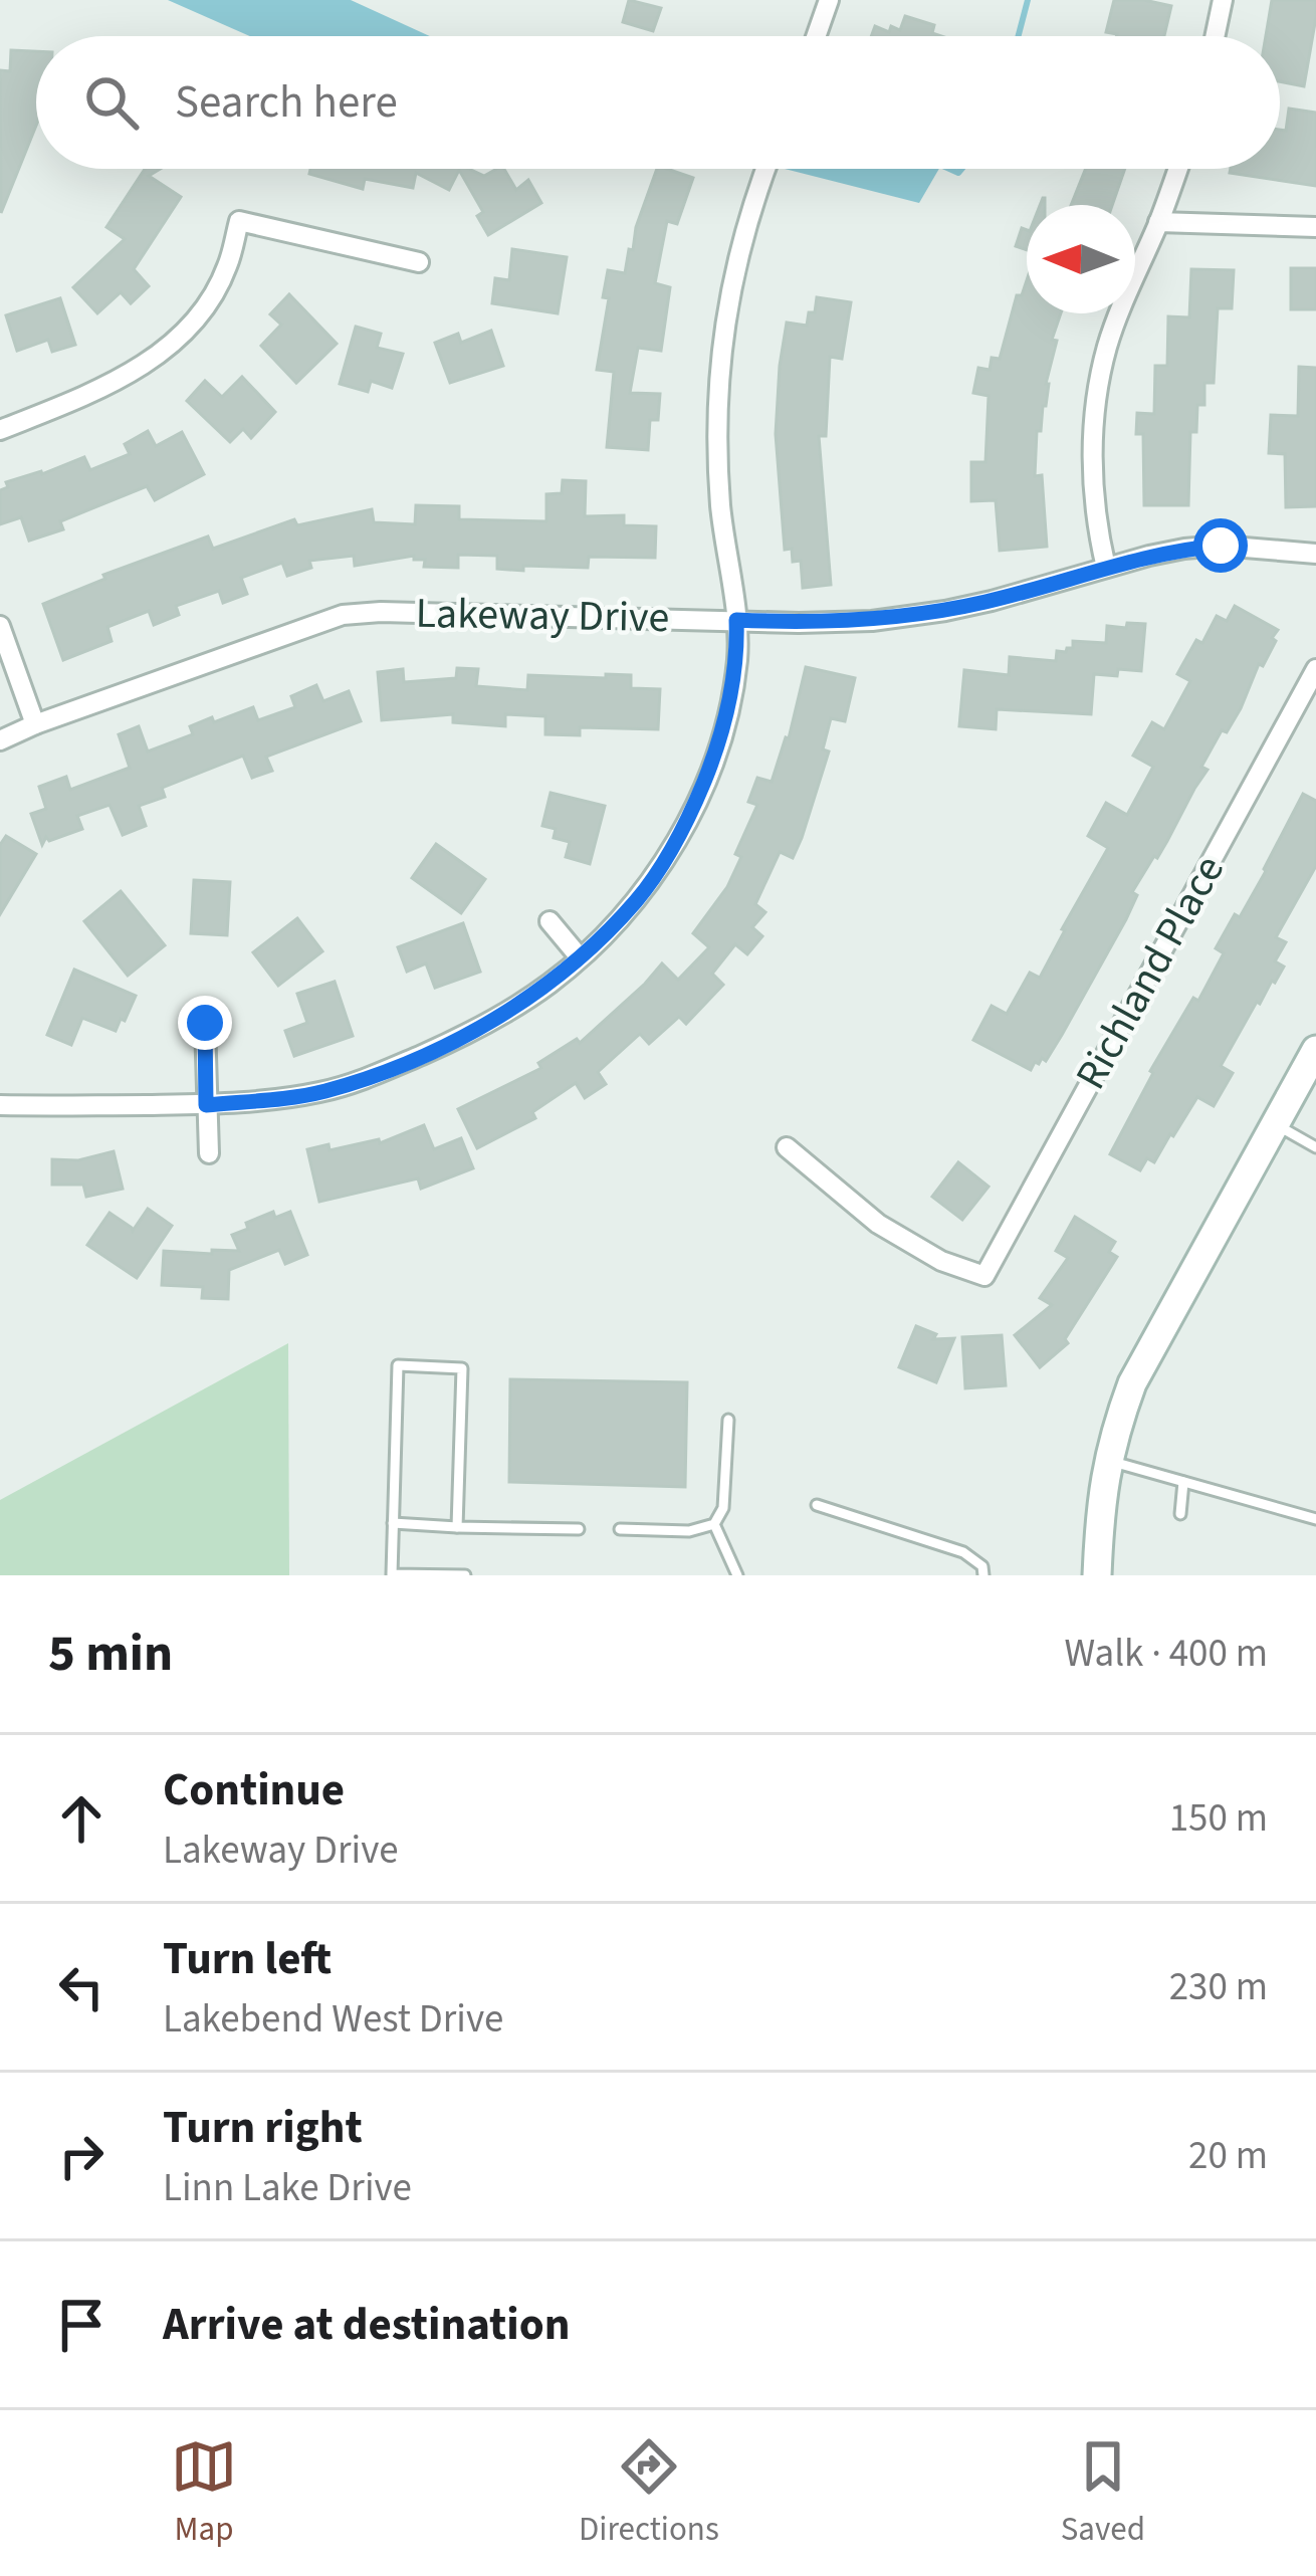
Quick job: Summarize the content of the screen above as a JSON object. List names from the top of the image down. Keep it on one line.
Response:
{"streets":{"street":["Lakeway Drive","Richland Place"]},"north":"left","page":{"search":"Search here","heading":["5 min","Walk · 400 m"],"list":[["Continue","Lakeway Drive","150 m"],["Turn left","Lakebend West Drive","230 m"],["Turn right","Linn Lake Drive","20 m"],"Arrive at destination"],"nav":["Map","Directions","Saved"]}}
